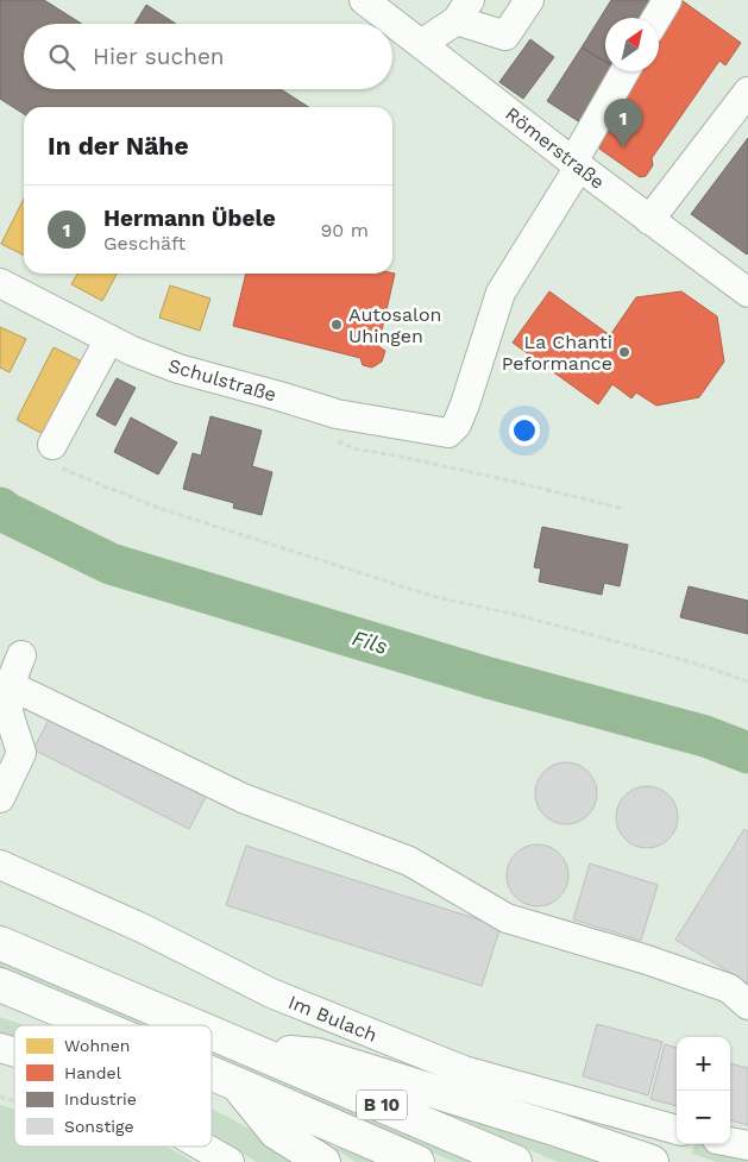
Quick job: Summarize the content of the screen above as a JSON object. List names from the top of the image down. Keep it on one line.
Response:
{"streets":{"highway":["B 10"],"street":["Römerstraße","Schulstraße","Im Bulach"]},"crossings":[["Römerstraße","Schulstraße"]],"water":["Fils"],"places":["Autosalon Uhingen","La Chanti Peformance"],"legend":["Wohnen","Handel","Industrie","Sonstige"],"north":"top right","page":{"search":"Hier suchen","pins":"1","heading":"In der Nähe","list":[{"mark":"1","name":"Hermann Übele","note":"Geschäft","value":"90 m"}],"map_buttons":["+","−"]}}
